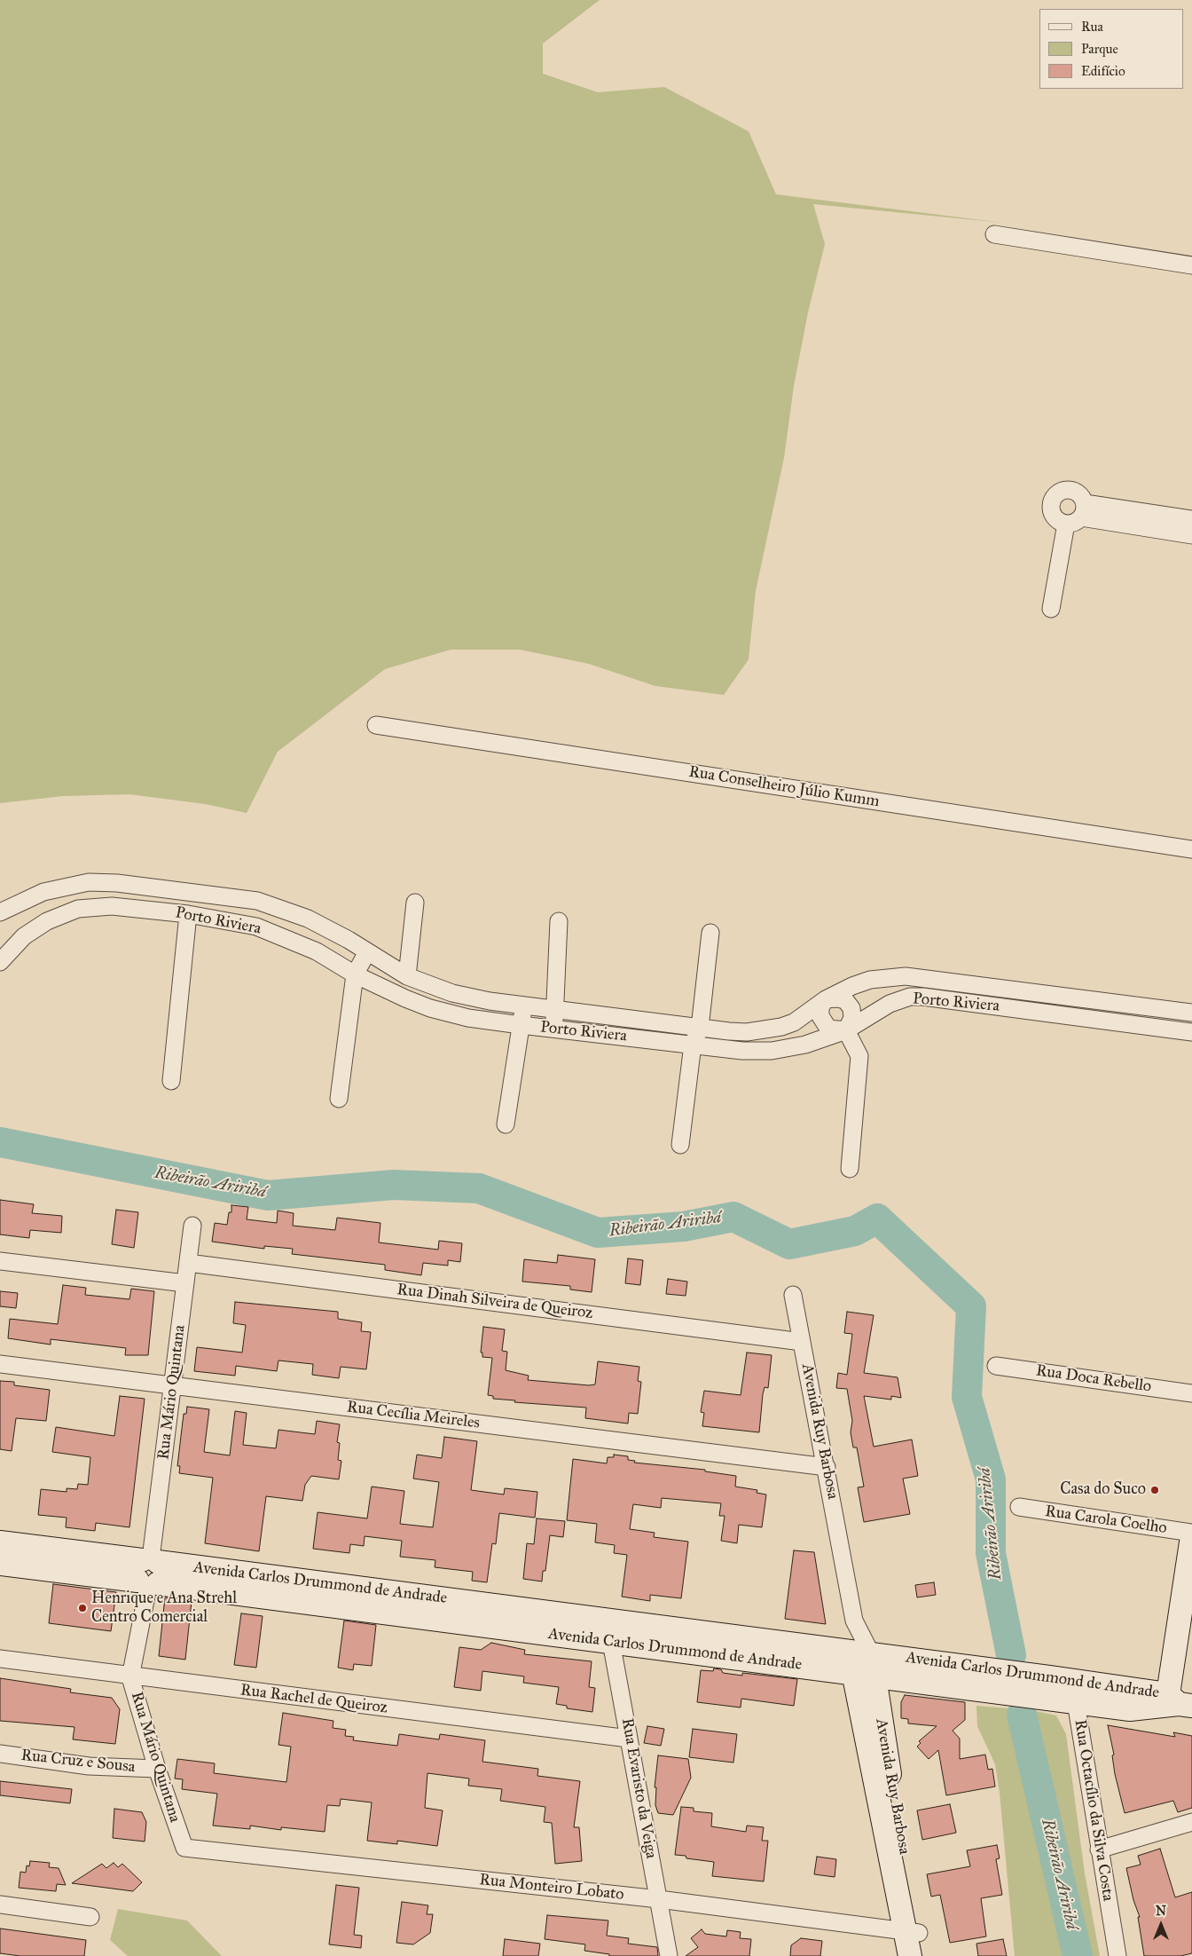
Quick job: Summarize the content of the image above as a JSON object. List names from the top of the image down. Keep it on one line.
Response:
{"streets":{"main road":["Avenida Ruy Barbosa","Avenida Carlos Drummond de Andrade"],"street":["Rua Conselheiro Júlio Kumm","Porto Riviera","Rua Dinah Silveira de Queiroz","Rua Doca Rebello","Rua Mário Quintana","Rua Cecília Meireles","Rua Carola Coelho","Rua Rachel de Queiroz","Rua Cruz e Sousa","Rua Evaristo da Veiga","Rua Octacílio da Silva Costa","Rua Monteiro Lobato"]},"crossings":[["Rua Dinah Silveira de Queiroz","Rua Mário Quintana"],["Rua Dinah Silveira de Queiroz","Avenida Ruy Barbosa"],["Rua Mário Quintana","Rua Cecília Meireles"],["Rua Mário Quintana","Avenida Carlos Drummond de Andrade"],["Rua Mário Quintana","Rua Rachel de Queiroz"],["Rua Mário Quintana","Rua Cruz e Sousa"],["Rua Mário Quintana","Rua Monteiro Lobato"],["Rua Cecília Meireles","Avenida Ruy Barbosa"],["Avenida Ruy Barbosa","Avenida Carlos Drummond de Andrade"],["Avenida Ruy Barbosa","Rua Monteiro Lobato"],["Avenida Carlos Drummond de Andrade","Rua Evaristo da Veiga"],["Avenida Carlos Drummond de Andrade","Rua Octacílio da Silva Costa"],["Rua Rachel de Queiroz","Rua Evaristo da Veiga"],["Rua Evaristo da Veiga","Rua Monteiro Lobato"]],"water":["Ribeirão Ariribá"],"places":["Casa do Suco","Henrique e Ana Strehl Centro Comercial"],"legend":["Rua","Parque","Edifício"],"north":"top"}
